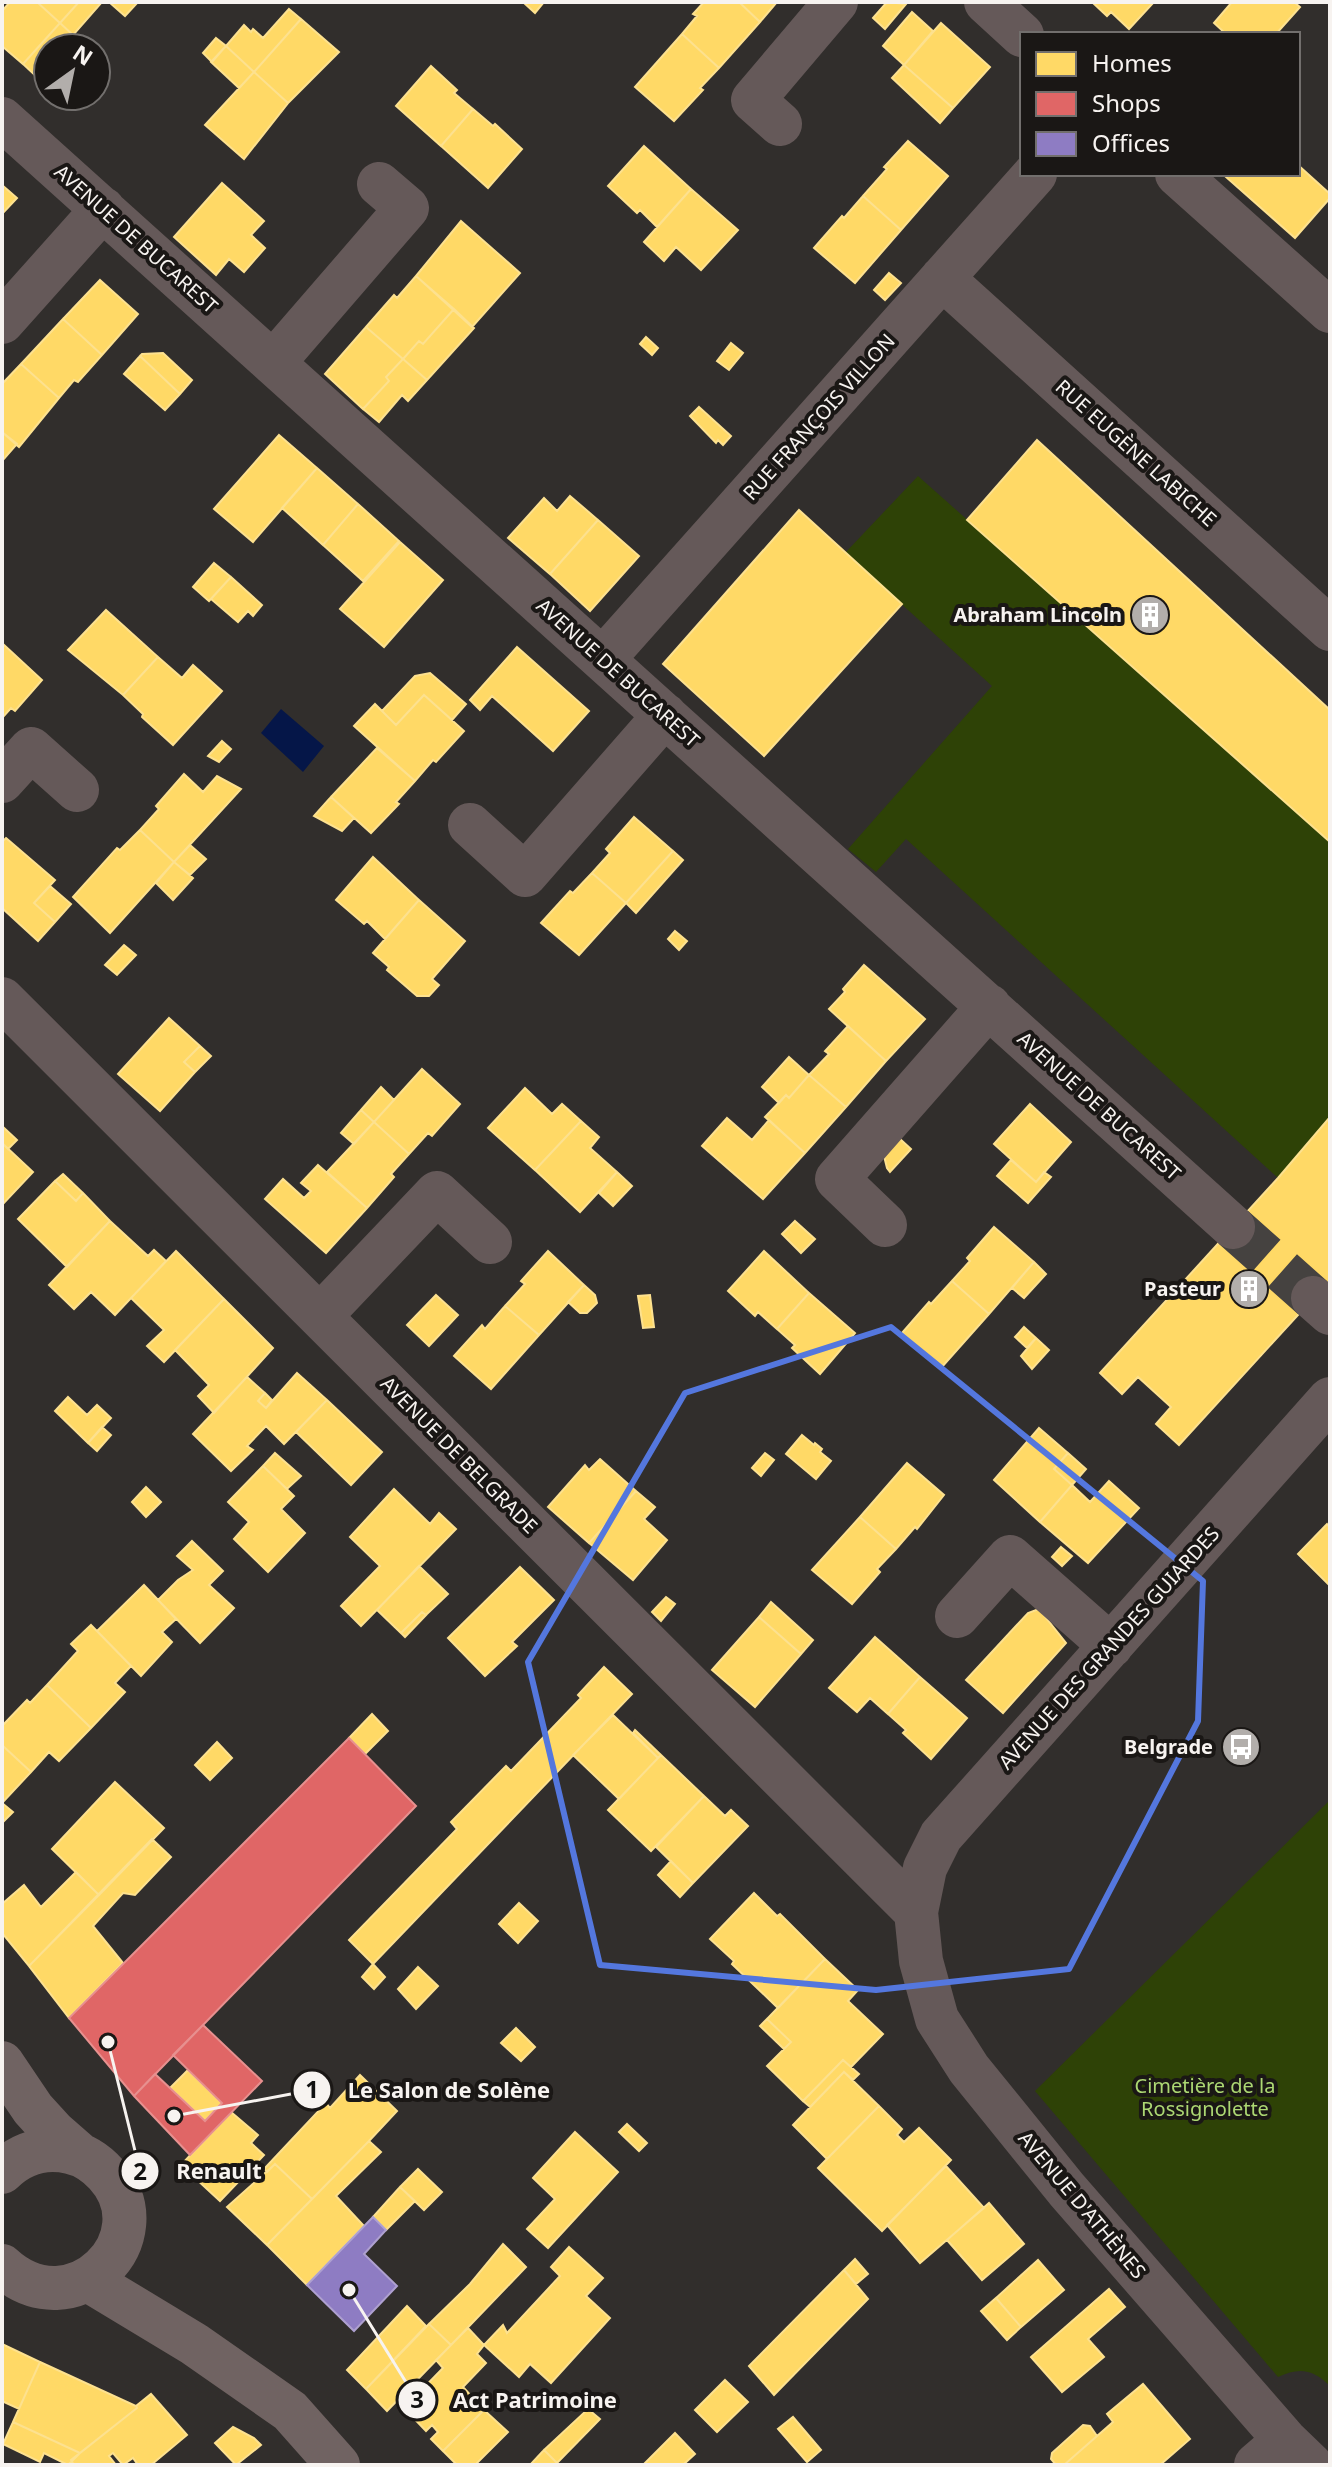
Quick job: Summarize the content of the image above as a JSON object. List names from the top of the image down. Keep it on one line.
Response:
{"streets":{"street":["AVENUE DE BUCAREST","RUE FRANÇOIS VILLON","RUE EUGÈNE LABICHE","AVENUE DE BELGRADE","AVENUE DES GRANDES GUIARDES","AVENUE D'ATHÈNES"]},"crossings":[["AVENUE DE BUCAREST","RUE FRANÇOIS VILLON"],["RUE FRANÇOIS VILLON","RUE EUGÈNE LABICHE"],["AVENUE DE BELGRADE","AVENUE DES GRANDES GUIARDES"],["AVENUE DE BELGRADE","AVENUE D'ATHÈNES"],["AVENUE DES GRANDES GUIARDES","AVENUE D'ATHÈNES"]],"parks":["Cimetière de la Rossignolette"],"places":{"building":["Abraham Lincoln","Pasteur"],"bus stop":["Belgrade"],"other":["Renault","Le Salon de Solène","Act Patrimoine"]},"legend":["Homes","Shops","Offices"],"north":"top right"}
